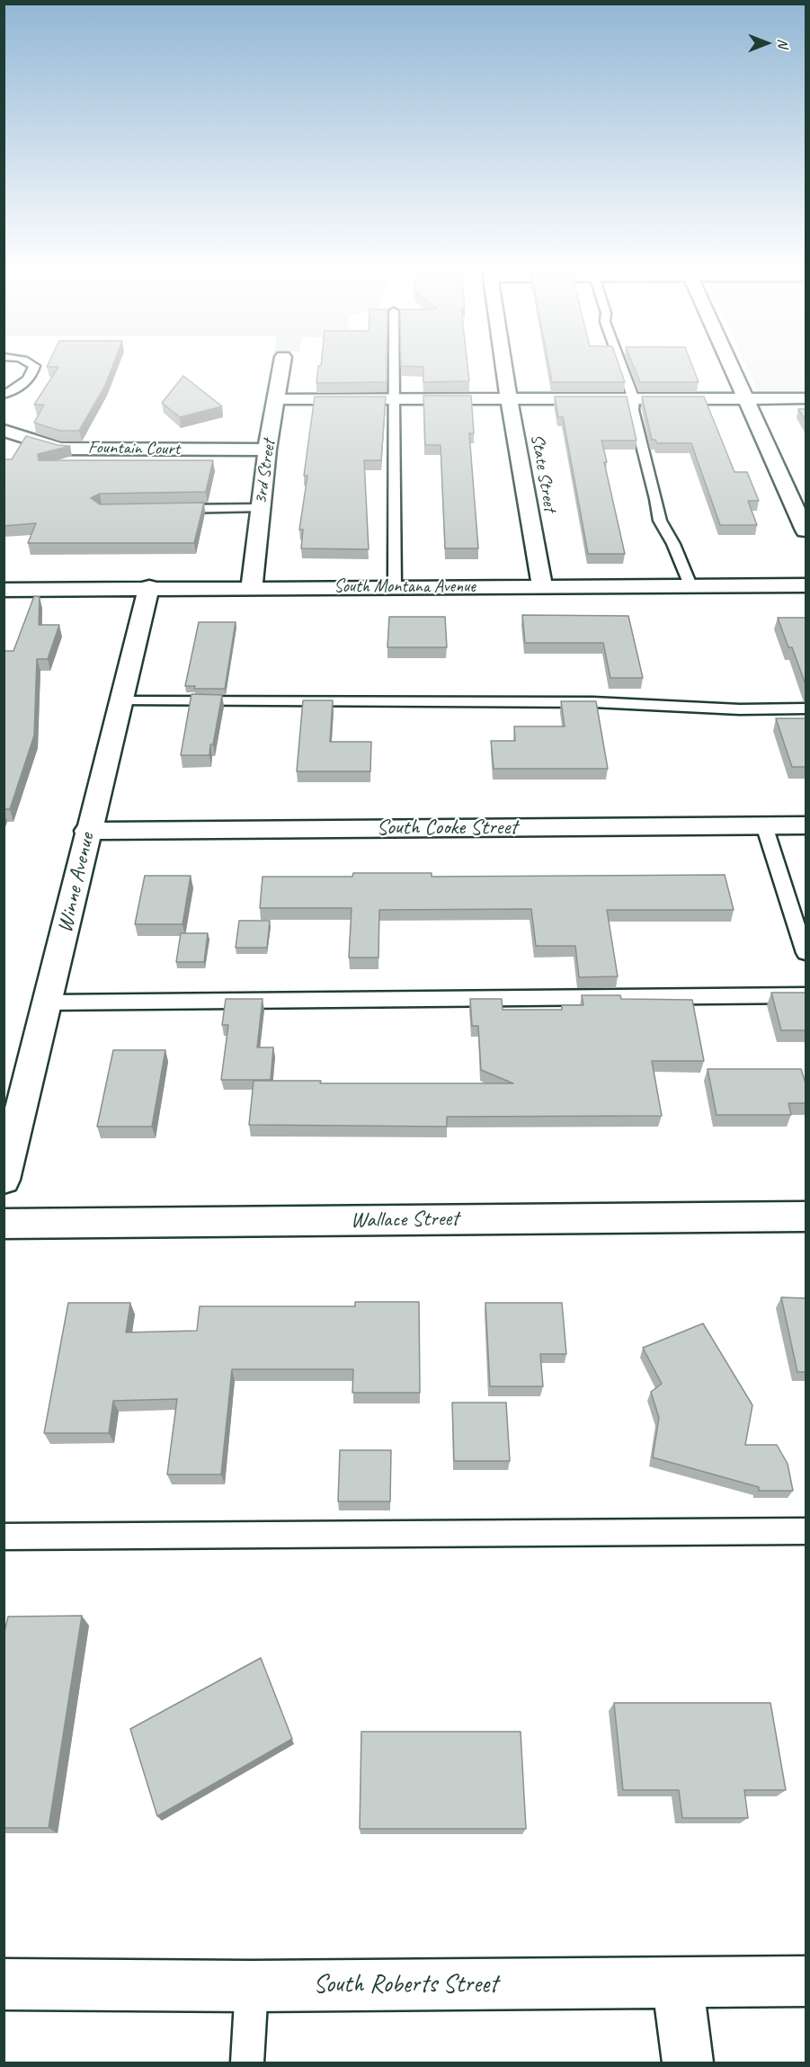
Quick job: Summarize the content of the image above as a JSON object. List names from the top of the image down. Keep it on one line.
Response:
{"streets":{"street":["Fountain Court","3rd Street","State Street","South Montana Avenue","South Cooke Street","Winne Avenue","Wallace Street","South Roberts Street"]},"crossings":[["Fountain Court","3rd Street"],["3rd Street","South Montana Avenue"],["State Street","South Montana Avenue"],["South Montana Avenue","Winne Avenue"],["South Cooke Street","Winne Avenue"]],"north":"right"}
